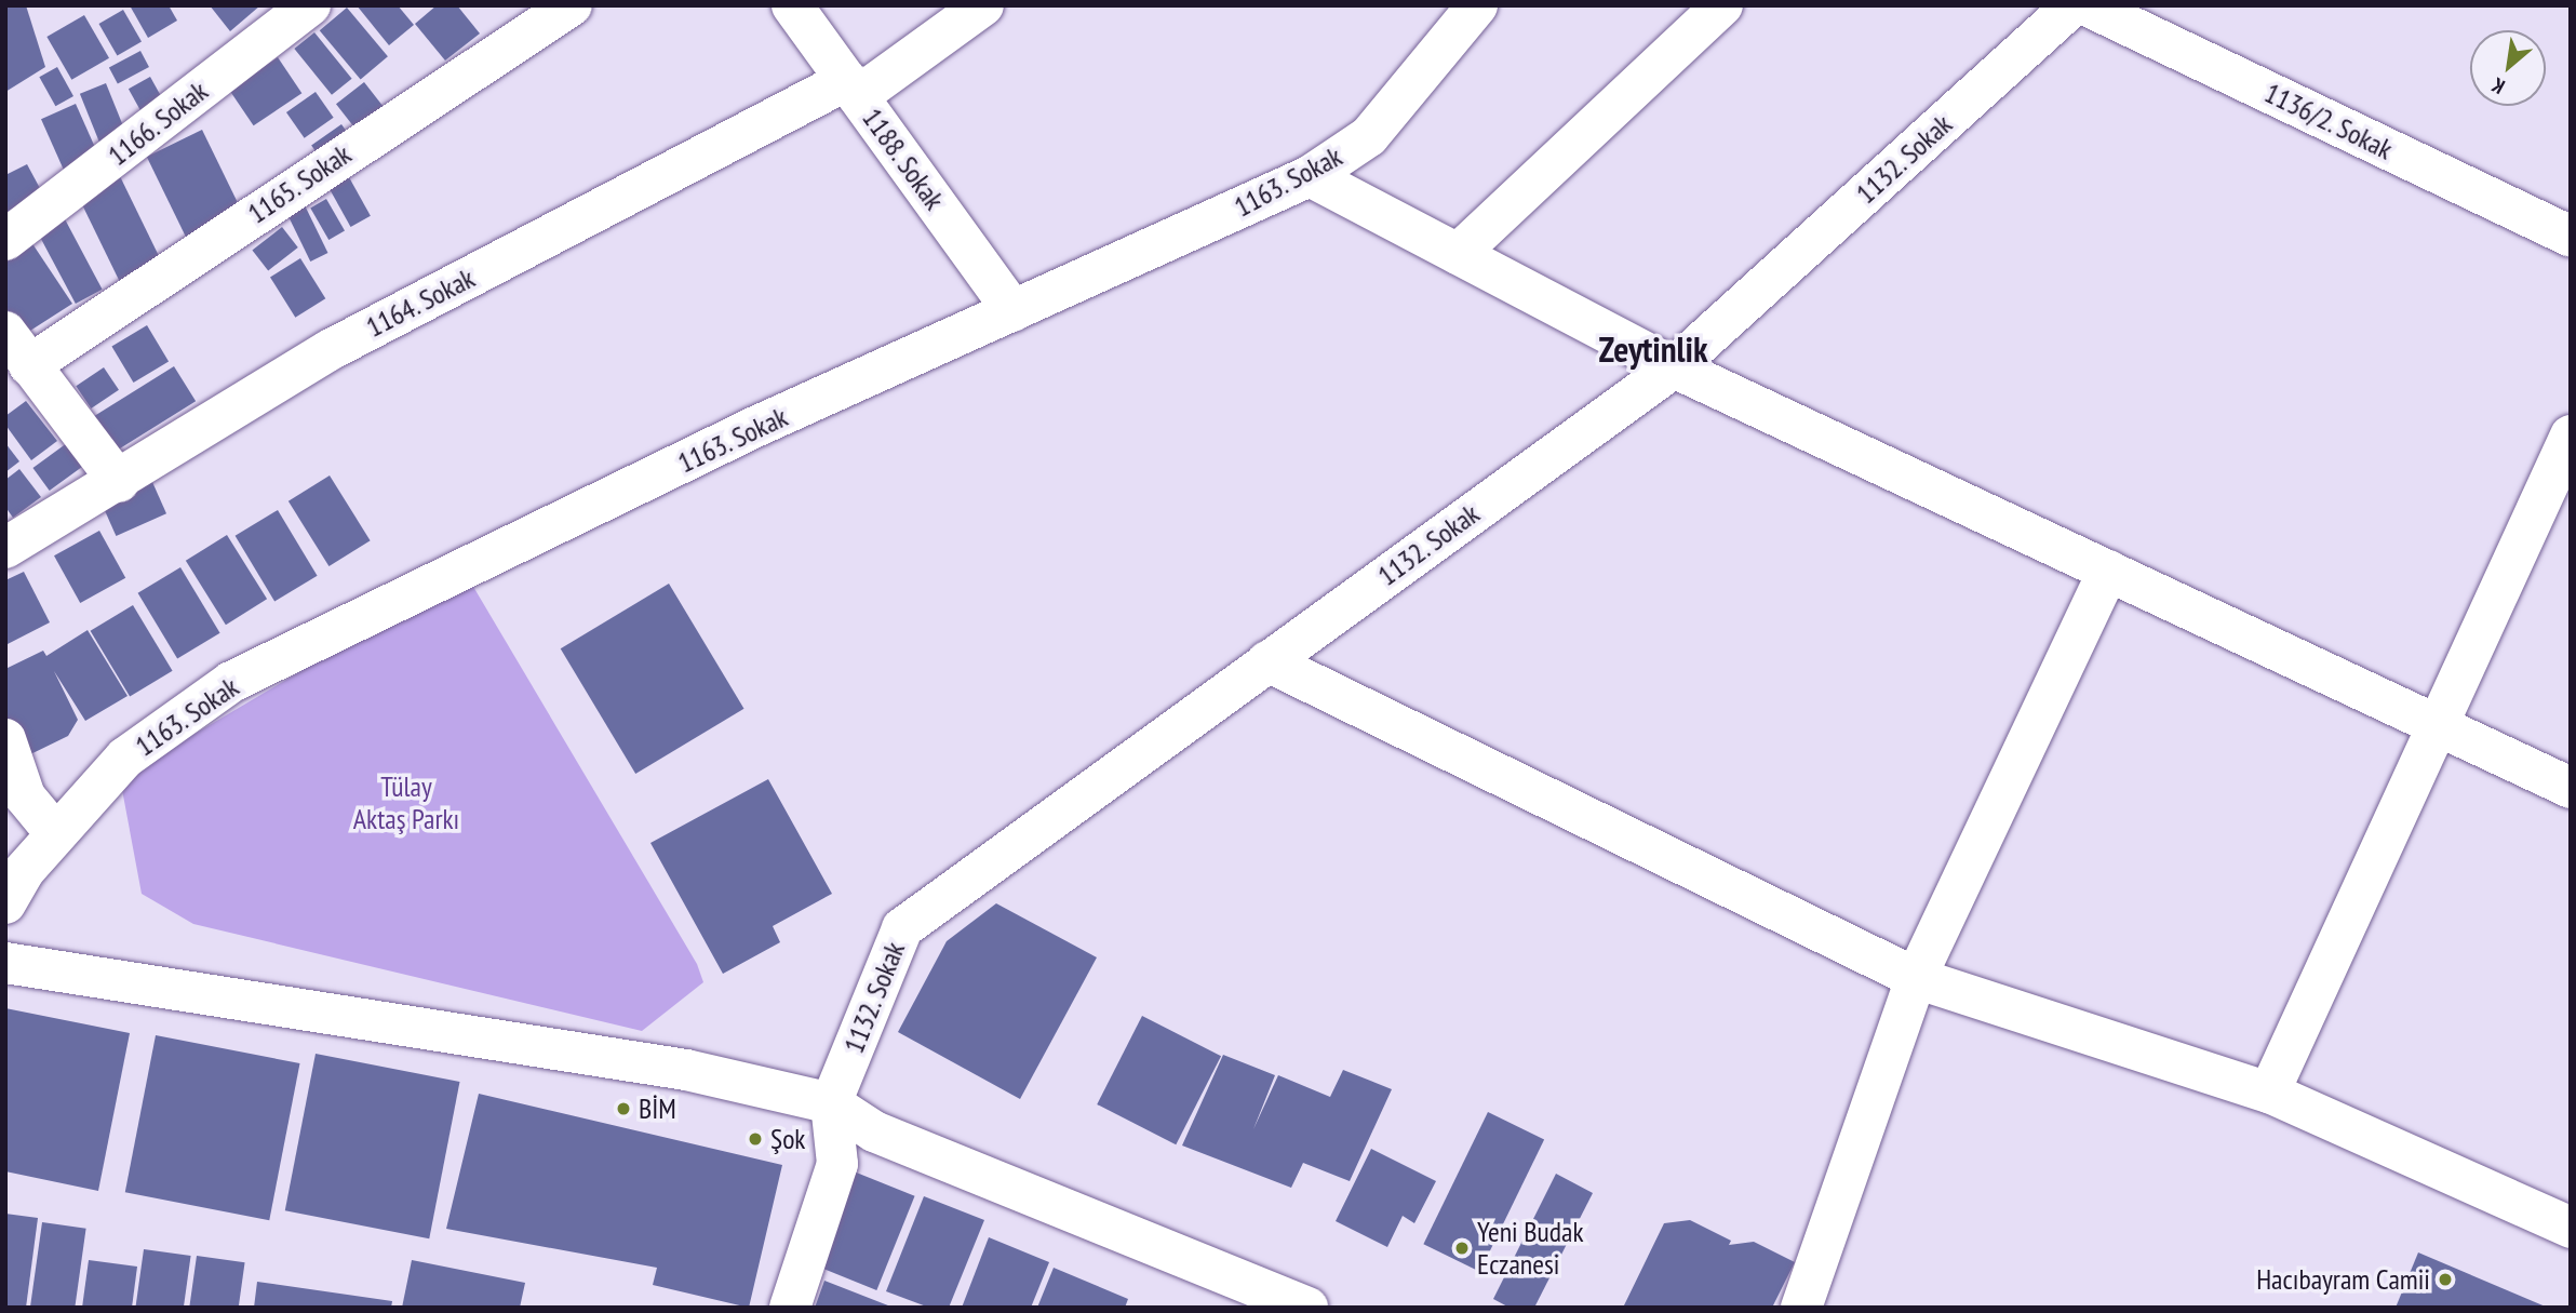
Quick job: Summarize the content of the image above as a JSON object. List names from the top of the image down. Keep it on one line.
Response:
{"streets":{"street":["1136/2. Sokak","1166. Sokak","1188. Sokak","1132. Sokak","1163. Sokak","1165. Sokak","1164. Sokak"]},"crossings":[["1188. Sokak","1163. Sokak"],["1188. Sokak","1164. Sokak"]],"districts":["Zeytinlik"],"parks":["Tülay Aktaş Parkı"],"places":["BİM","Şok","Yeni Budak Eczanesi","Hacıbayram Camii"],"north":"bottom left"}
